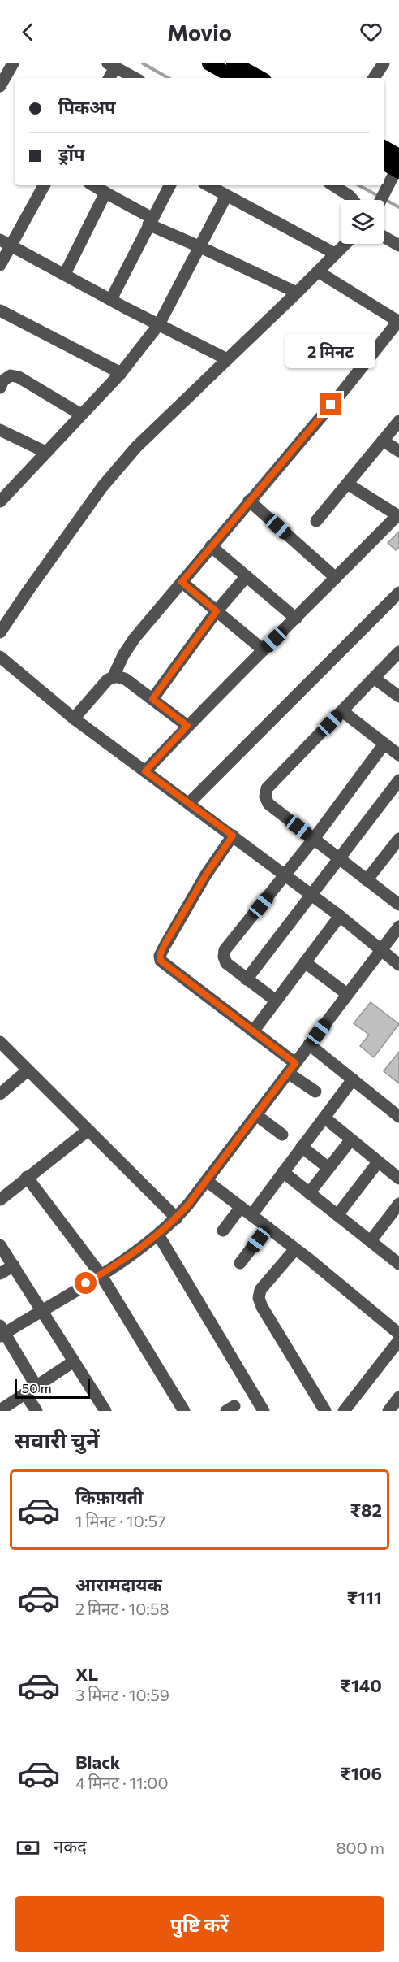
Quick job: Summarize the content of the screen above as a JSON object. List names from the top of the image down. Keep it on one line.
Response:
{"scale_bar":"50 m","page":{"header":"Movio","banner":["पिकअप","ड्रॉप"],"bubble":"2 मिनट","scale":"50 m","heading":"सवारी चुनें","list":[{"name":"किफ़ायती","note":"1 मिनट · 10:57","value":"₹82"},{"name":"आरामदायक","note":"2 मिनट · 10:58","value":"₹111"},{"name":"XL","note":"3 मिनट · 10:59","value":"₹140"},{"name":"Black","note":"4 मिनट · 11:00","value":"₹106"}],"pay":["नकद","800 m"],"buttons":"पुष्टि करें"}}
